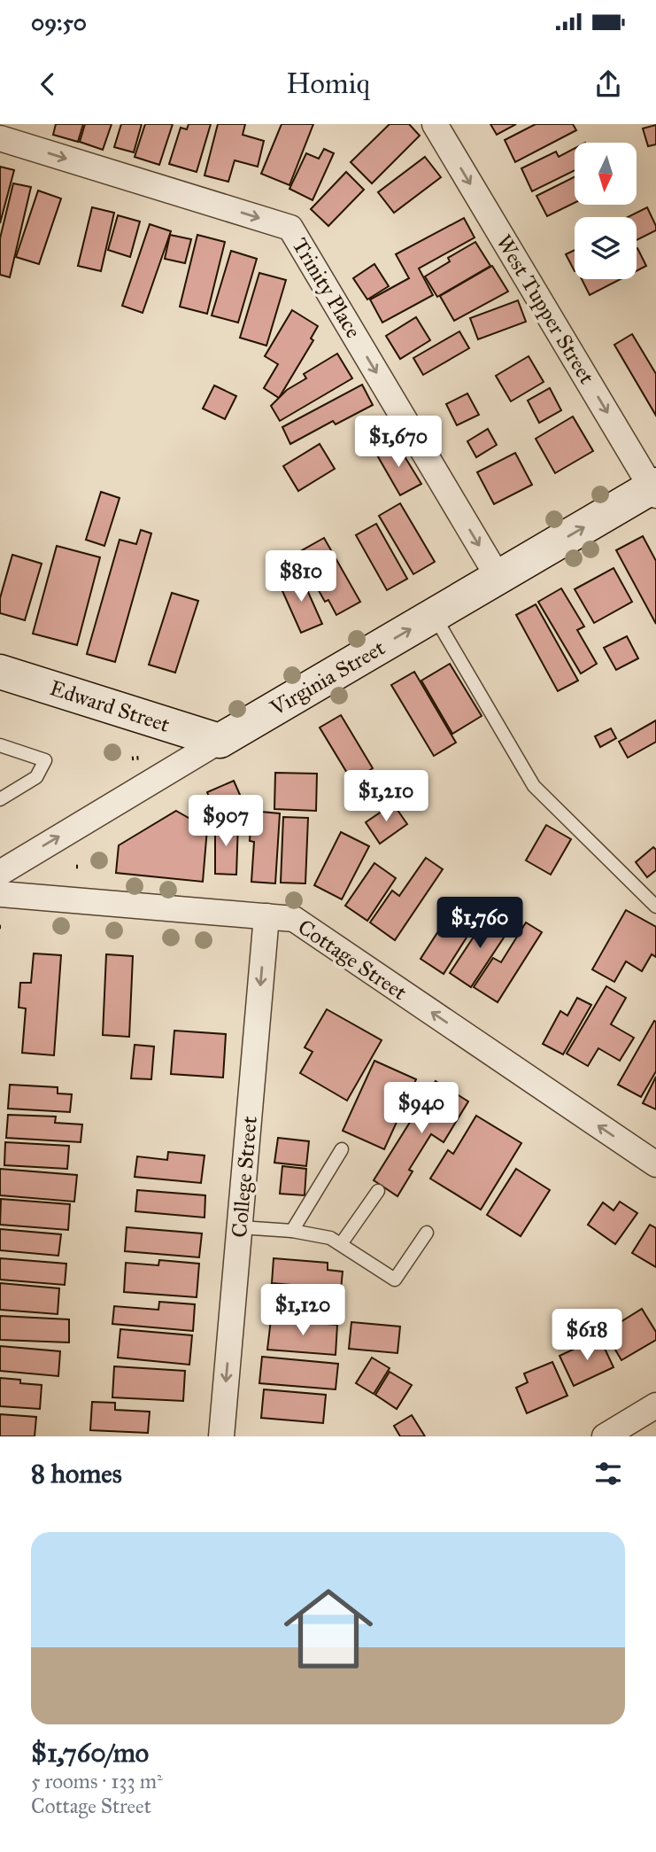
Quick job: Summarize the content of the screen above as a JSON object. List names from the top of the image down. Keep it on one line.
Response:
{"streets":{"main road":["Virginia Street","Edward Street"],"street":["Trinity Place","West Tupper Street","Cottage Street","College Street"]},"crossings":[["Trinity Place","Virginia Street"],["West Tupper Street","Virginia Street"],["Virginia Street","Edward Street"],["Cottage Street","College Street"]],"one_way":["Trinity Place","West Tupper Street","Virginia Street","Cottage Street","College Street"],"north":"bottom","page":{"status":"09:50","header":"Homiq","price":["$1,670","$810","$1,210","$907","$1,760","$940","$1,120","$618"],"heading":"8 homes","list":[{"name":"$1,760/mo","note":"5 rooms · 133 m² · Cottage Street"}]}}
